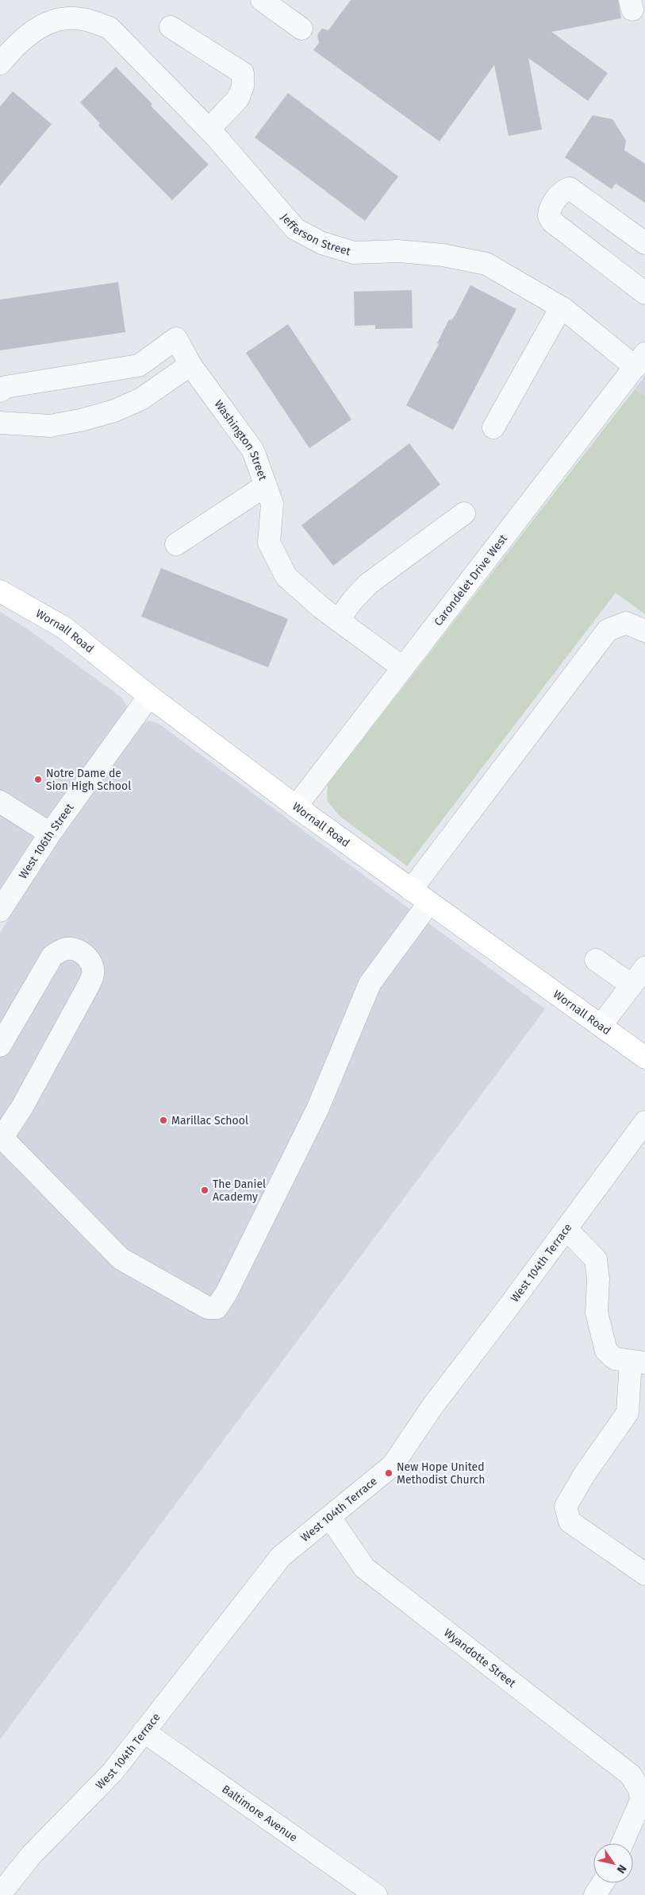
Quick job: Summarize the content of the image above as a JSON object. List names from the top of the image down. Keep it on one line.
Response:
{"streets":{"main road":["Wornall Road"],"street":["Jefferson Street","Washington Street","Carondelet Drive West","West 106th Street","West 104th Terrace","Wyandotte Street","Baltimore Avenue"]},"crossings":[["Jefferson Street","Carondelet Drive West"],["Washington Street","Carondelet Drive West"],["Carondelet Drive West","Wornall Road"],["Wornall Road","West 106th Street"],["West 104th Terrace","Wyandotte Street"],["West 104th Terrace","Baltimore Avenue"]],"places":["Notre Dame de Sion High School","Marillac School","The Daniel Academy","New Hope United Methodist Church"],"north":"bottom right"}
